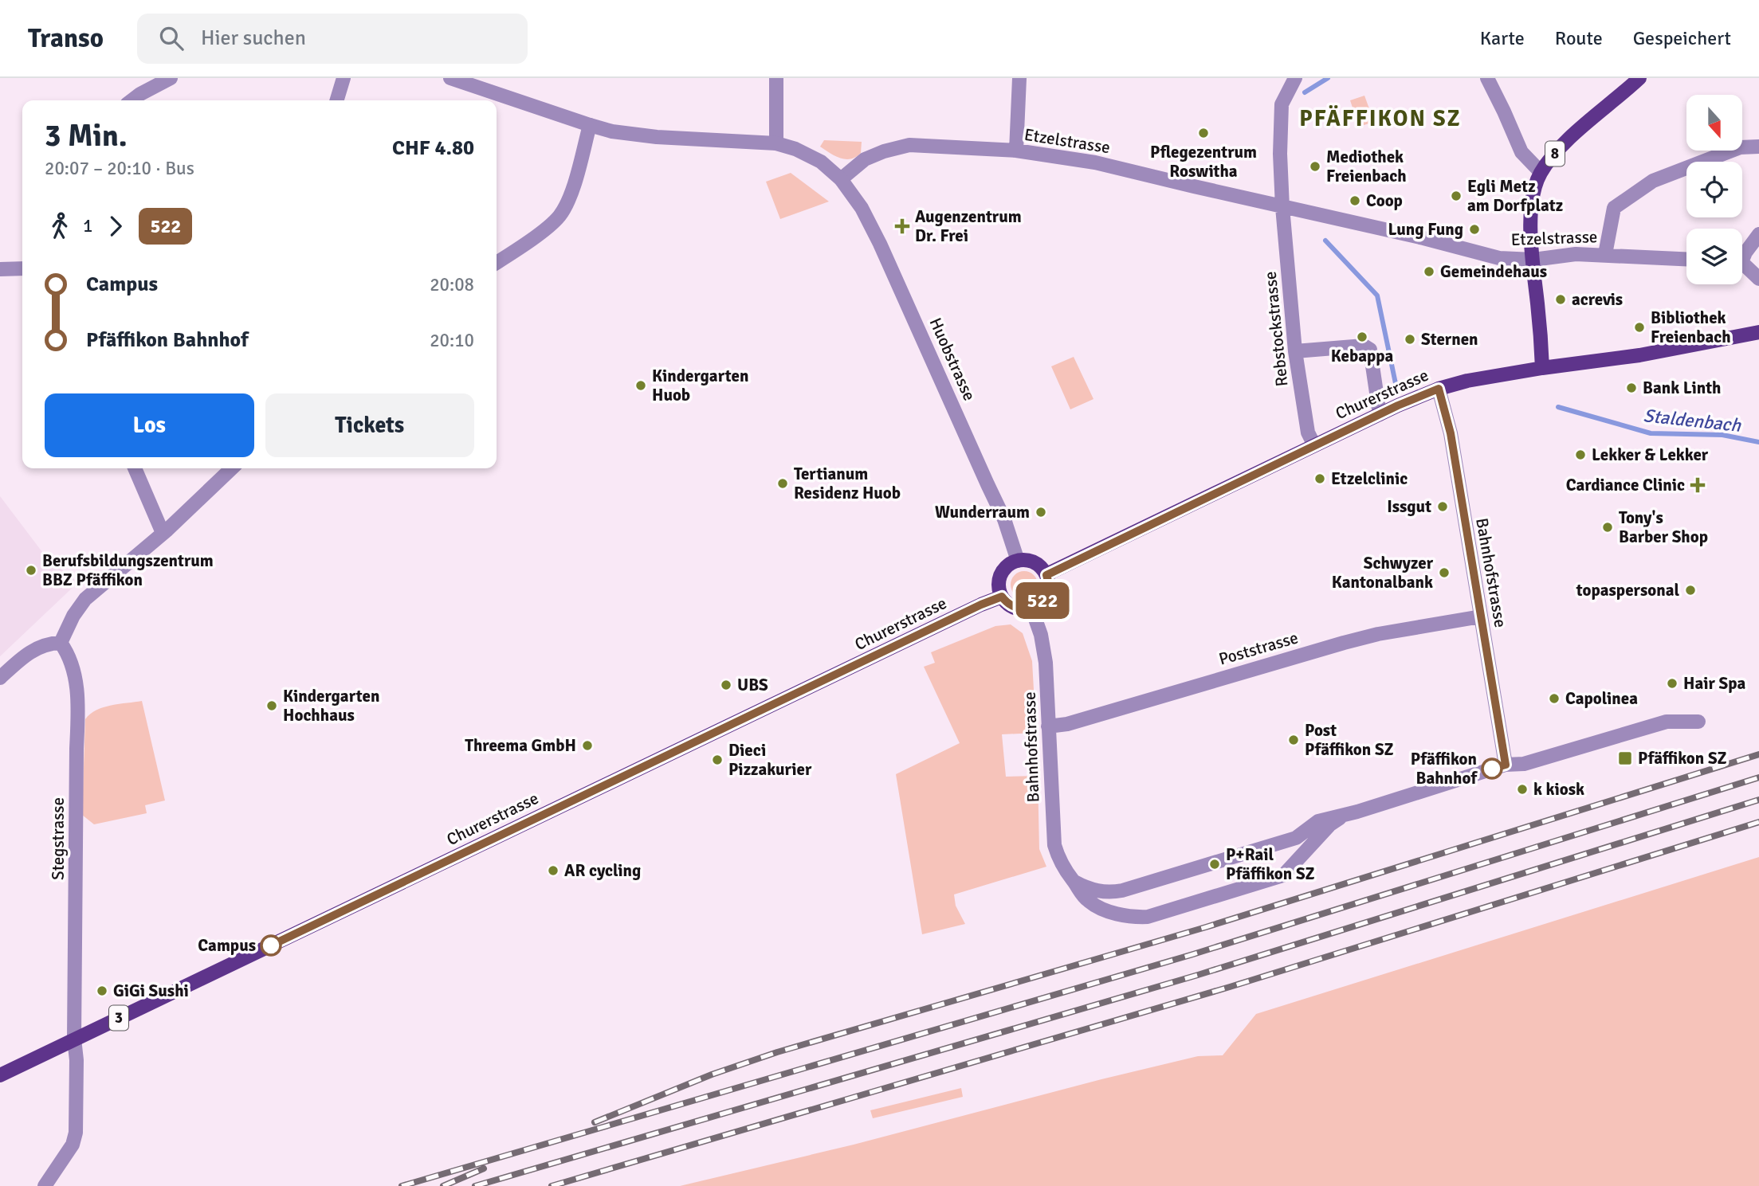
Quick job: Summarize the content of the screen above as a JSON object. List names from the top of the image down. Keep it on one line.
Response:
{"streets":{"main road":["8","Churerstrasse","3"],"street":["Etzelstrasse","Rebstockstrasse","Huobstrasse","Bahnhofstrasse","Poststrasse","Stegstrasse"]},"crossings":[["Etzelstrasse","8"],["Etzelstrasse","Rebstockstrasse"],["Etzelstrasse","Huobstrasse"],["8","Churerstrasse"],["Rebstockstrasse","Churerstrasse"],["Huobstrasse","Churerstrasse"],["Huobstrasse","Bahnhofstrasse"],["Churerstrasse","Bahnhofstrasse"],["Churerstrasse","Stegstrasse"],["Bahnhofstrasse","Poststrasse"]],"districts":["PFÄFFIKON SZ"],"water":["Staldenbach"],"places":{"other":["Pflegezentrum Roswitha","Mediothek Freienbach","Egli Metz am Dorfplatz","Coop","Lung Fung","Gemeindehaus","acrevis","Bibliothek Freienbach","Kebappa","Sternen","Kindergarten Huob","Bank Linth","Lekker & Lekker","Etzelclinic","Tertianum Residenz Huob","Issgut","Wunderraum","Tony's Barber Shop","Berufsbildungszentrum BBZ Pfäffikon","Schwyzer Kantonalbank","topaspersonal","Hair Spa","UBS","Capolinea","Kindergarten Hochhaus","Post Pfäffikon SZ","Threema GmbH","Dieci Pizzakurier","Pfäffikon Bahnhof","k kiosk","P+Rail Pfäffikon SZ","AR cycling","Campus","GiGi Sushi"],"health":["Augenzentrum Dr. Frei","Cardiance Clinic"],"transit":["Pfäffikon SZ"]},"lines":["bus line 522"],"north":"bottom","page":{"header":"Transo","search":"Hier suchen","nav":["Karte","Route","Gespeichert"],"on_map":"522","heading":["3 Min.","20:07 – 20:10 · Bus","CHF 4.80"],"legs":["1","522"],"list":[{"name":"Campus","value":"20:08"},{"name":"Pfäffikon Bahnhof","value":"20:10"}],"buttons":["Los","Tickets"]}}
